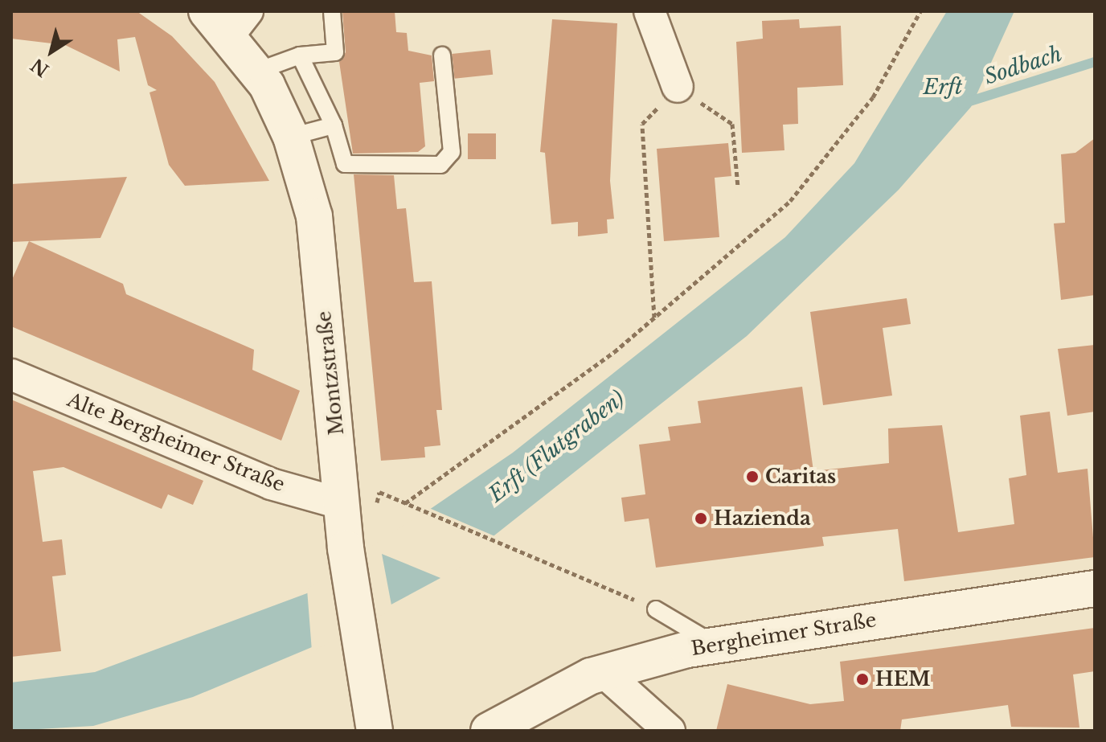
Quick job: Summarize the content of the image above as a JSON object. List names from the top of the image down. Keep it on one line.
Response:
{"streets":{"main road":["Montzstraße","Bergheimer Straße"],"street":["Alte Bergheimer Straße"]},"crossings":[["Montzstraße","Alte Bergheimer Straße"]],"water":["Sodbach","Erft","Erft (Flutgraben)"],"places":["Caritas","Hazienda","HEM"],"north":"bottom left"}
